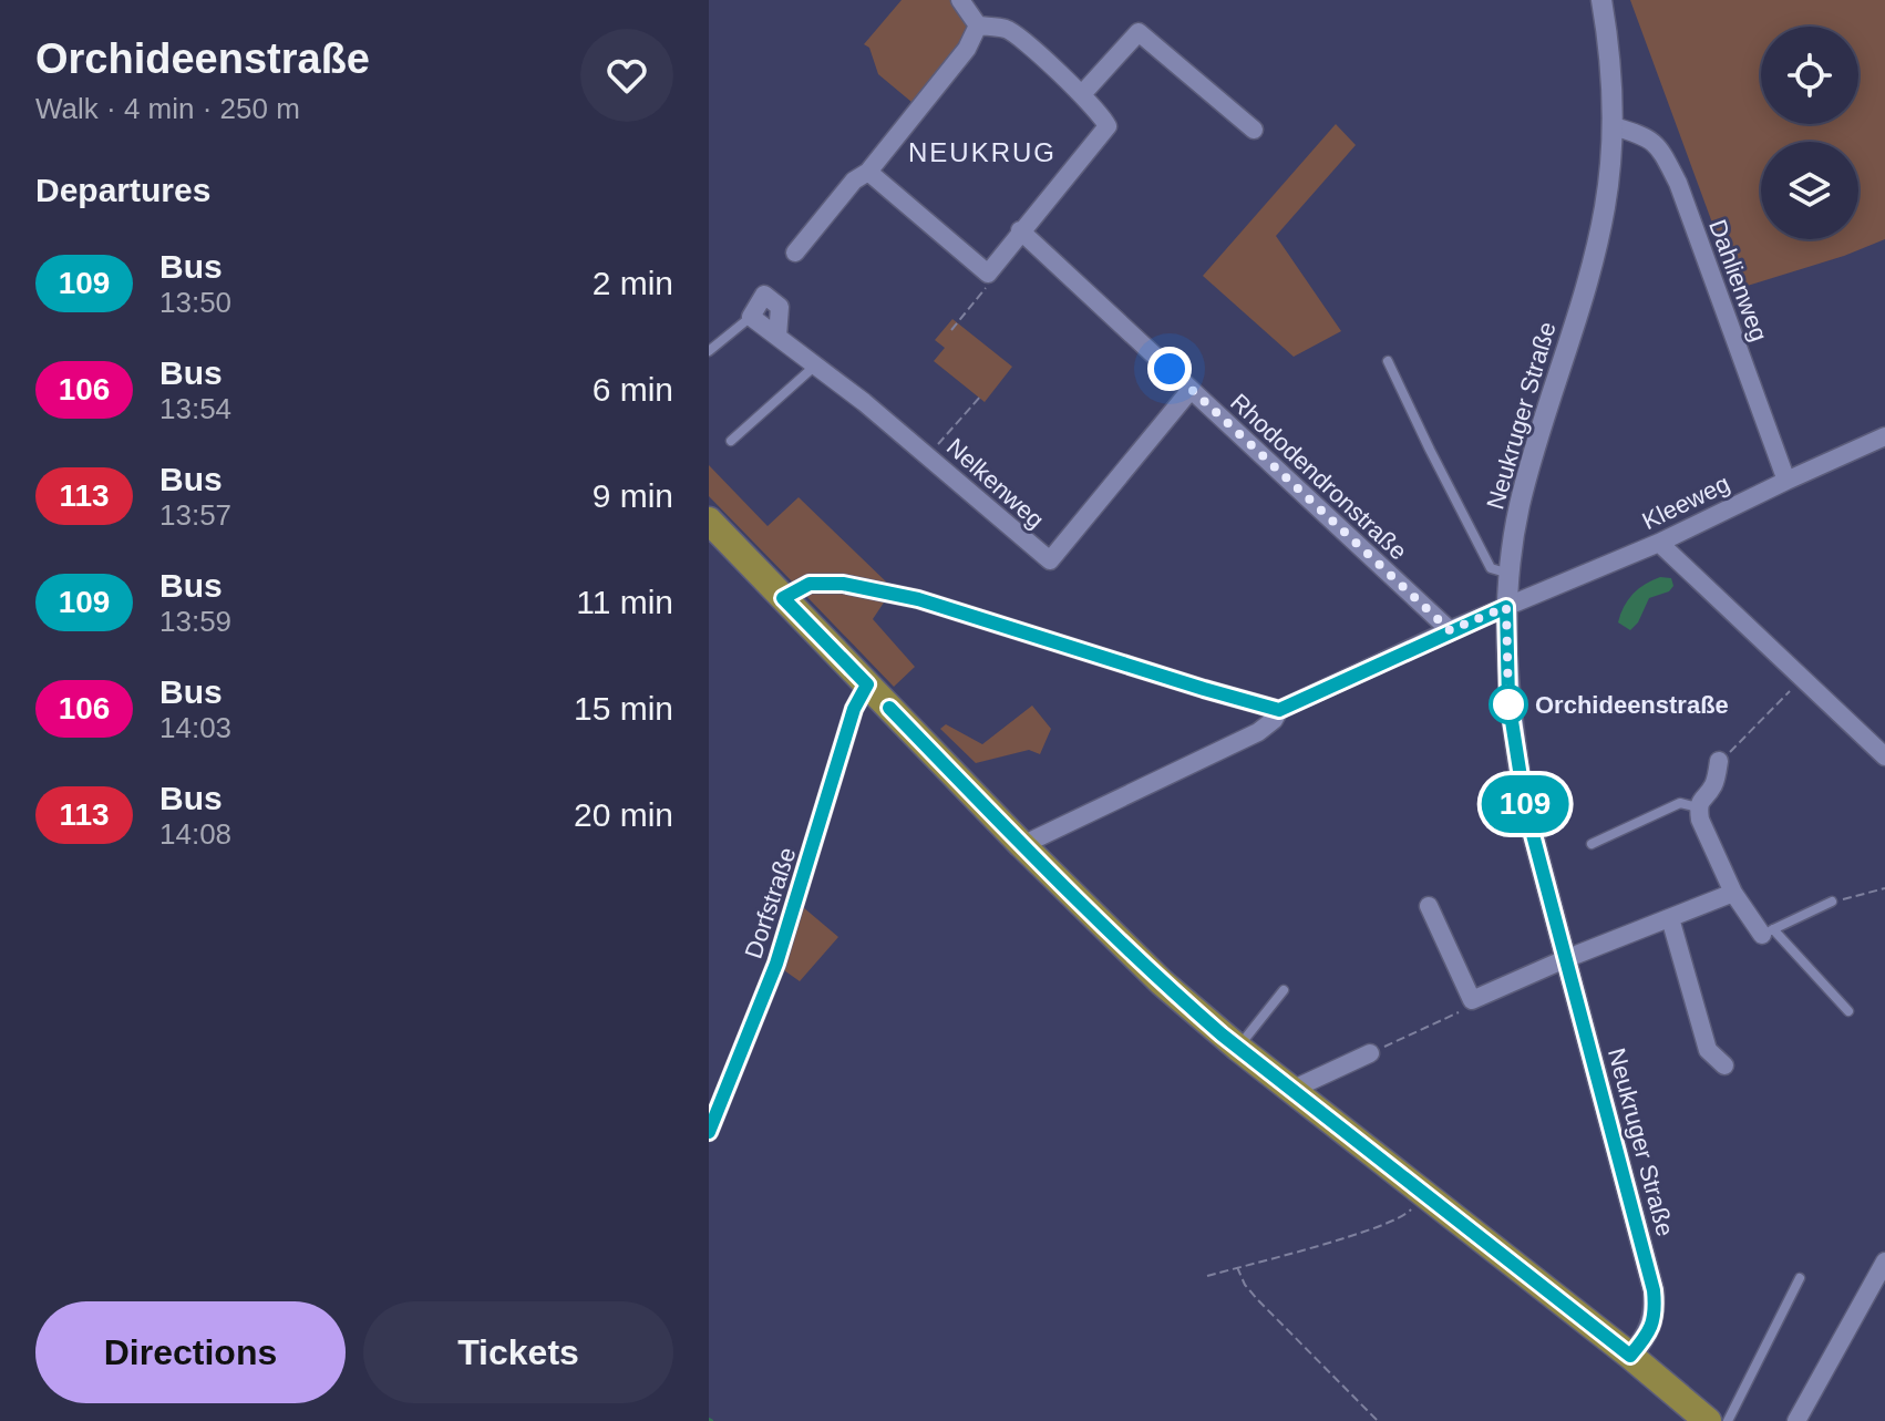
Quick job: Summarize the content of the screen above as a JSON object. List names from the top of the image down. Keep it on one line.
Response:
{"streets":{"street":["Dahlienweg","Neukruger Straße","Rhododendronstraße","Nelkenweg","Kleeweg","Dorfstraße"]},"crossings":[["Dahlienweg","Neukruger Straße"],["Dahlienweg","Kleeweg"],["Neukruger Straße","Kleeweg"],["Rhododendronstraße","Nelkenweg"]],"districts":["NEUKRUG"],"places":["Orchideenstraße"],"lines":["bus line 109"],"page":{"heading":[["Orchideenstraße","Walk · 4 min · 250 m"],"Departures"],"on_map":"109","list":[{"mark":"109","name":"Bus","note":"13:50","value":"2 min"},{"mark":"106","name":"Bus","note":"13:54","value":"6 min"},{"mark":"113","name":"Bus","note":"13:57","value":"9 min"},{"mark":"109","name":"Bus","note":"13:59","value":"11 min"},{"mark":"106","name":"Bus","note":"14:03","value":"15 min"},{"mark":"113","name":"Bus","note":"14:08","value":"20 min"}],"buttons":["Directions","Tickets"]}}
